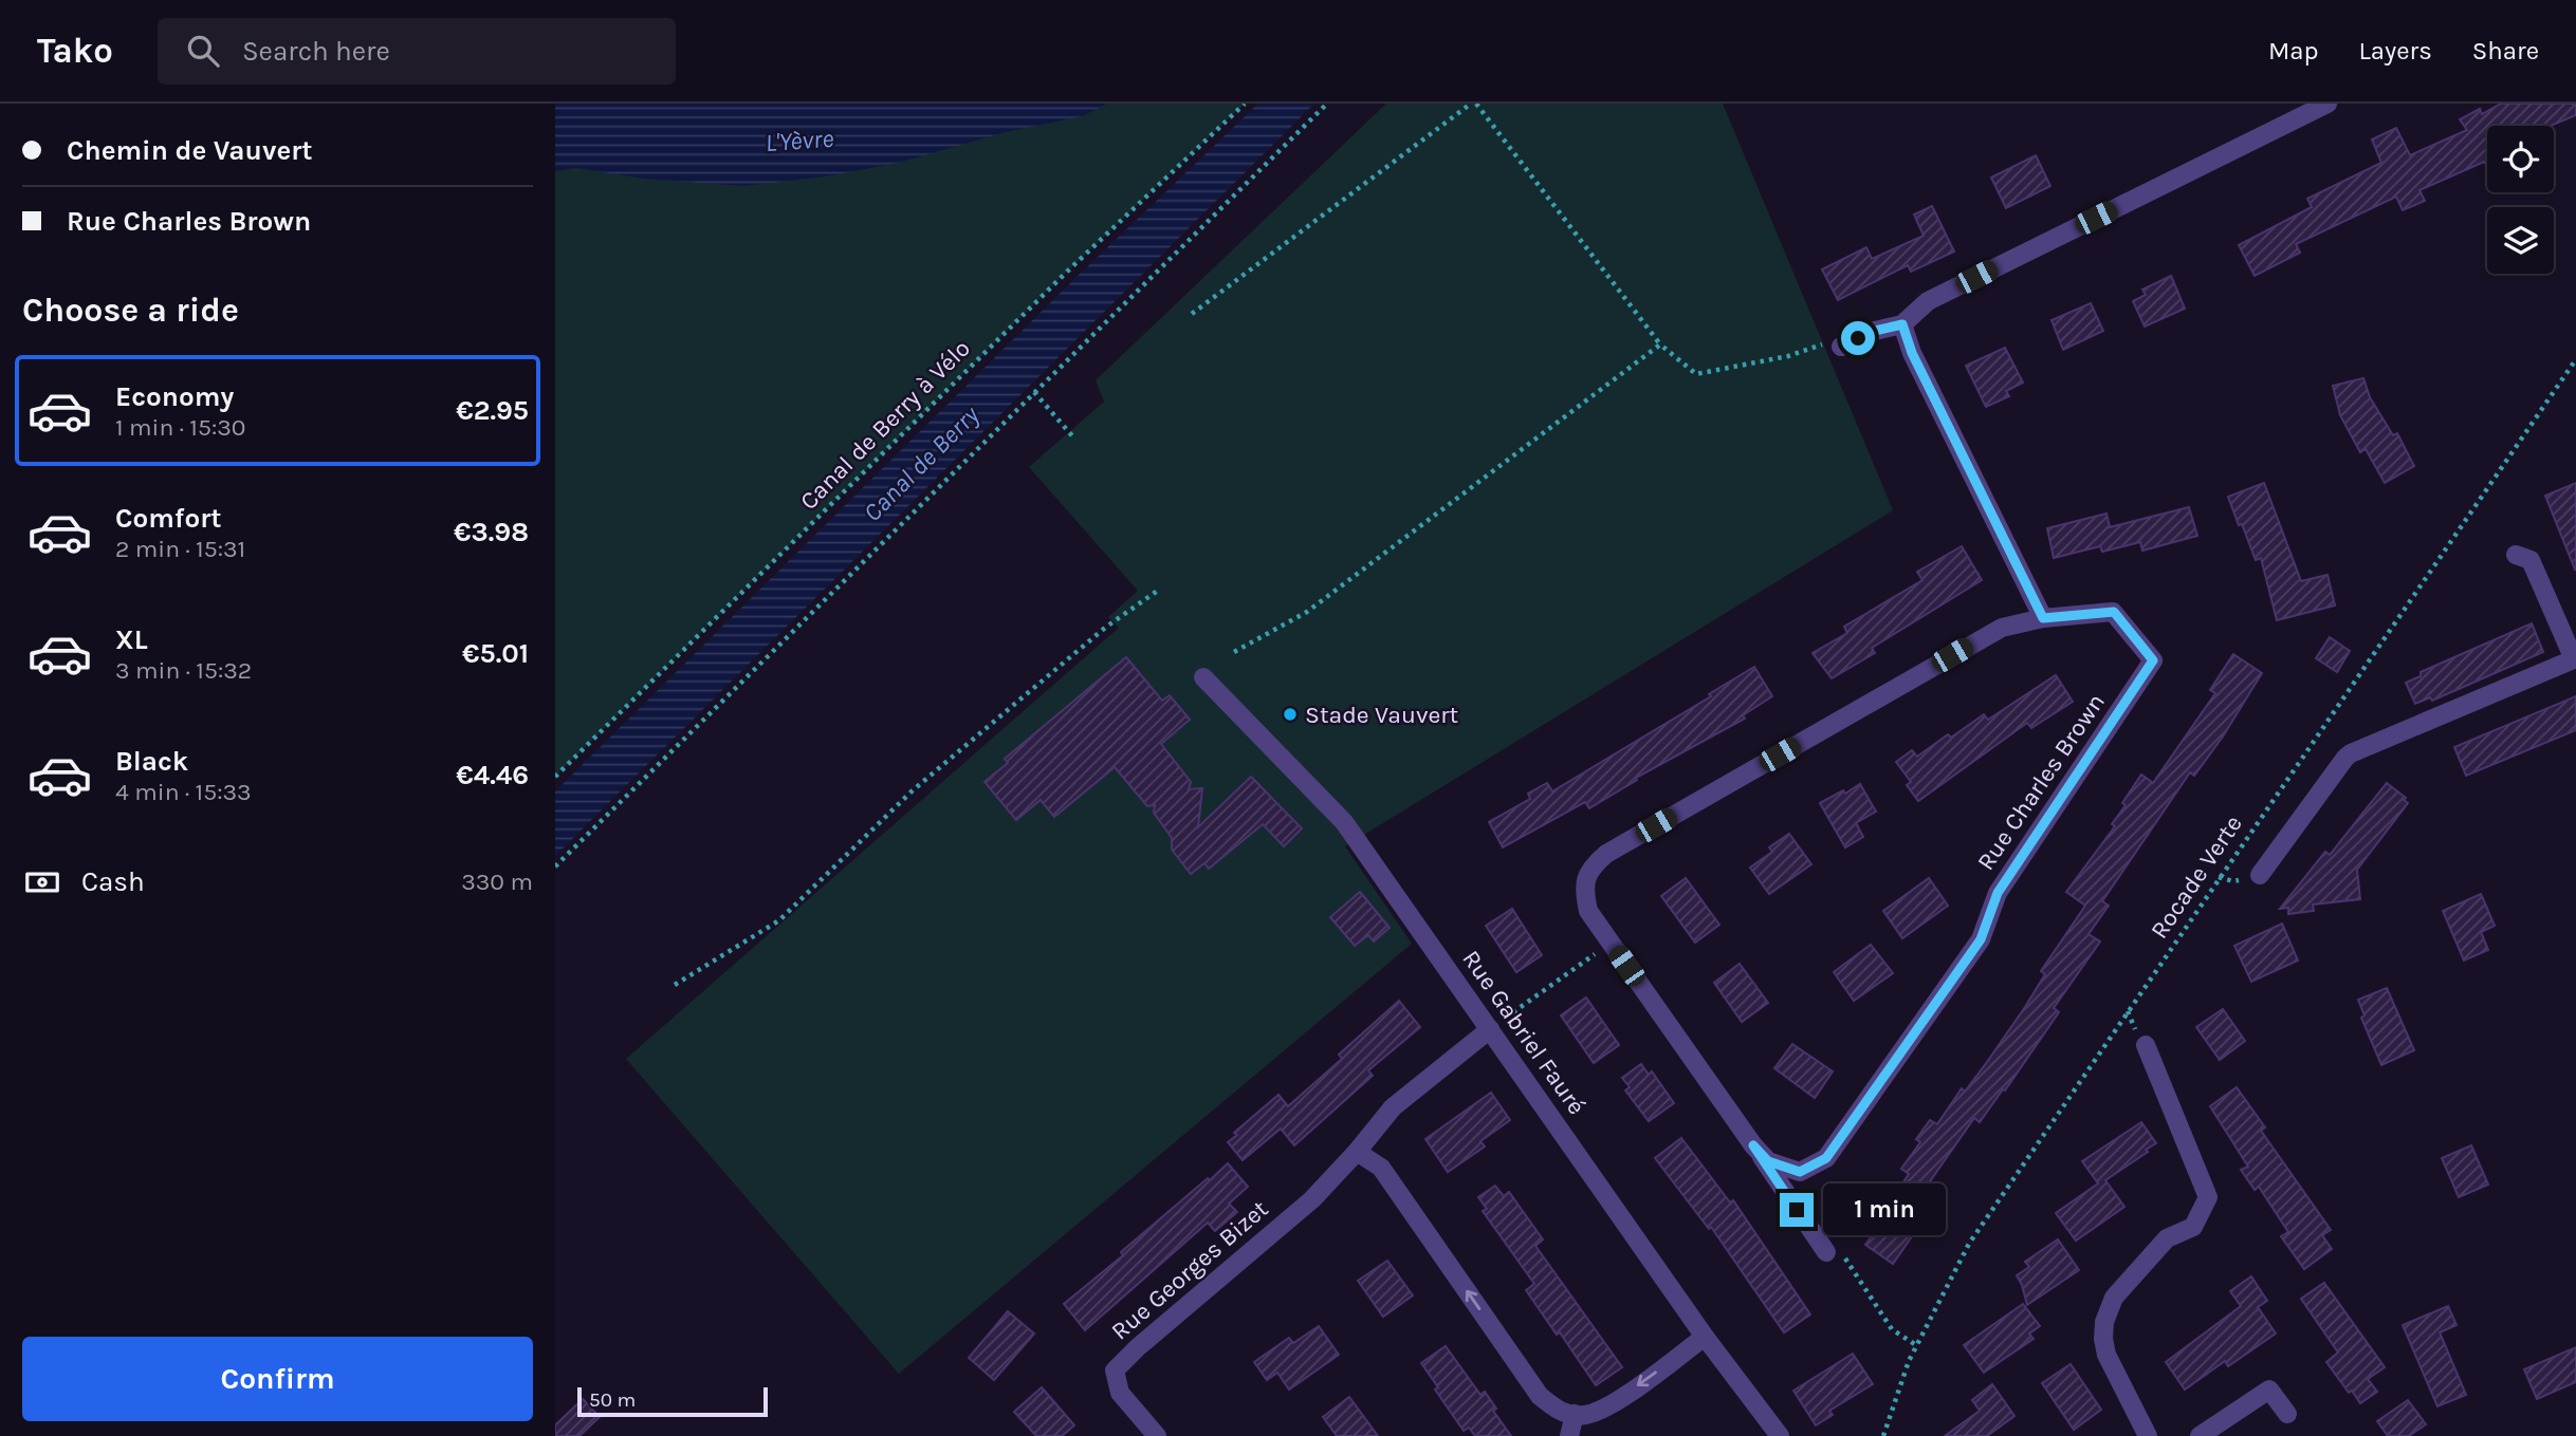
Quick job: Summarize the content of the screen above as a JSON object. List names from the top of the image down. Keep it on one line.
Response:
{"streets":{"street":["Rue Charles Brown","Rue Gabriel Fauré","Rue Georges Bizet"],"path":["Canal de Berry à Vélo","Rocade Verte"]},"crossings":[["Rue Gabriel Fauré","Rue Georges Bizet"]],"water":["L'Yèvre","Canal de Berry"],"places":["Stade Vauvert"],"scale_bar":"50 m","page":{"header":"Tako","search":"Search here","nav":["Map","Layers","Share"],"banner":["Chemin de Vauvert","Rue Charles Brown"],"heading":"Choose a ride","list":[{"name":"Economy","note":"1 min · 15:30","value":"€2.95"},{"name":"Comfort","note":"2 min · 15:31","value":"€3.98"},{"name":"XL","note":"3 min · 15:32","value":"€5.01"},{"name":"Black","note":"4 min · 15:33","value":"€4.46"}],"pay":["Cash","330 m"],"bubble":"1 min","buttons":"Confirm","scale":"50 m"}}
